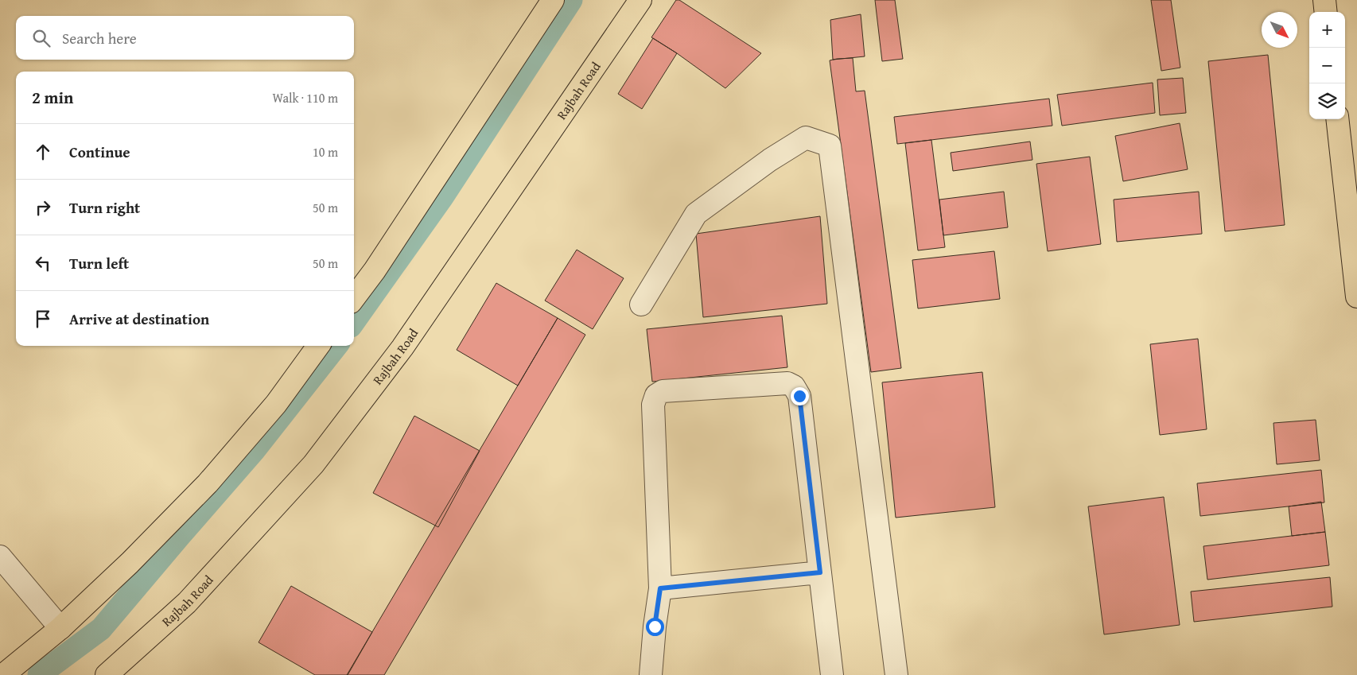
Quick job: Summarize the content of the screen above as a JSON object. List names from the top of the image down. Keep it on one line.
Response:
{"streets":{"main road":["Rajbah Road"]},"north":"bottom right","page":{"map_buttons":["+","−"],"search":"Search here","heading":["2 min","Walk · 110 m"],"list":[["Continue","10 m"],["Turn right","50 m"],["Turn left","50 m"],"Arrive at destination"]}}
